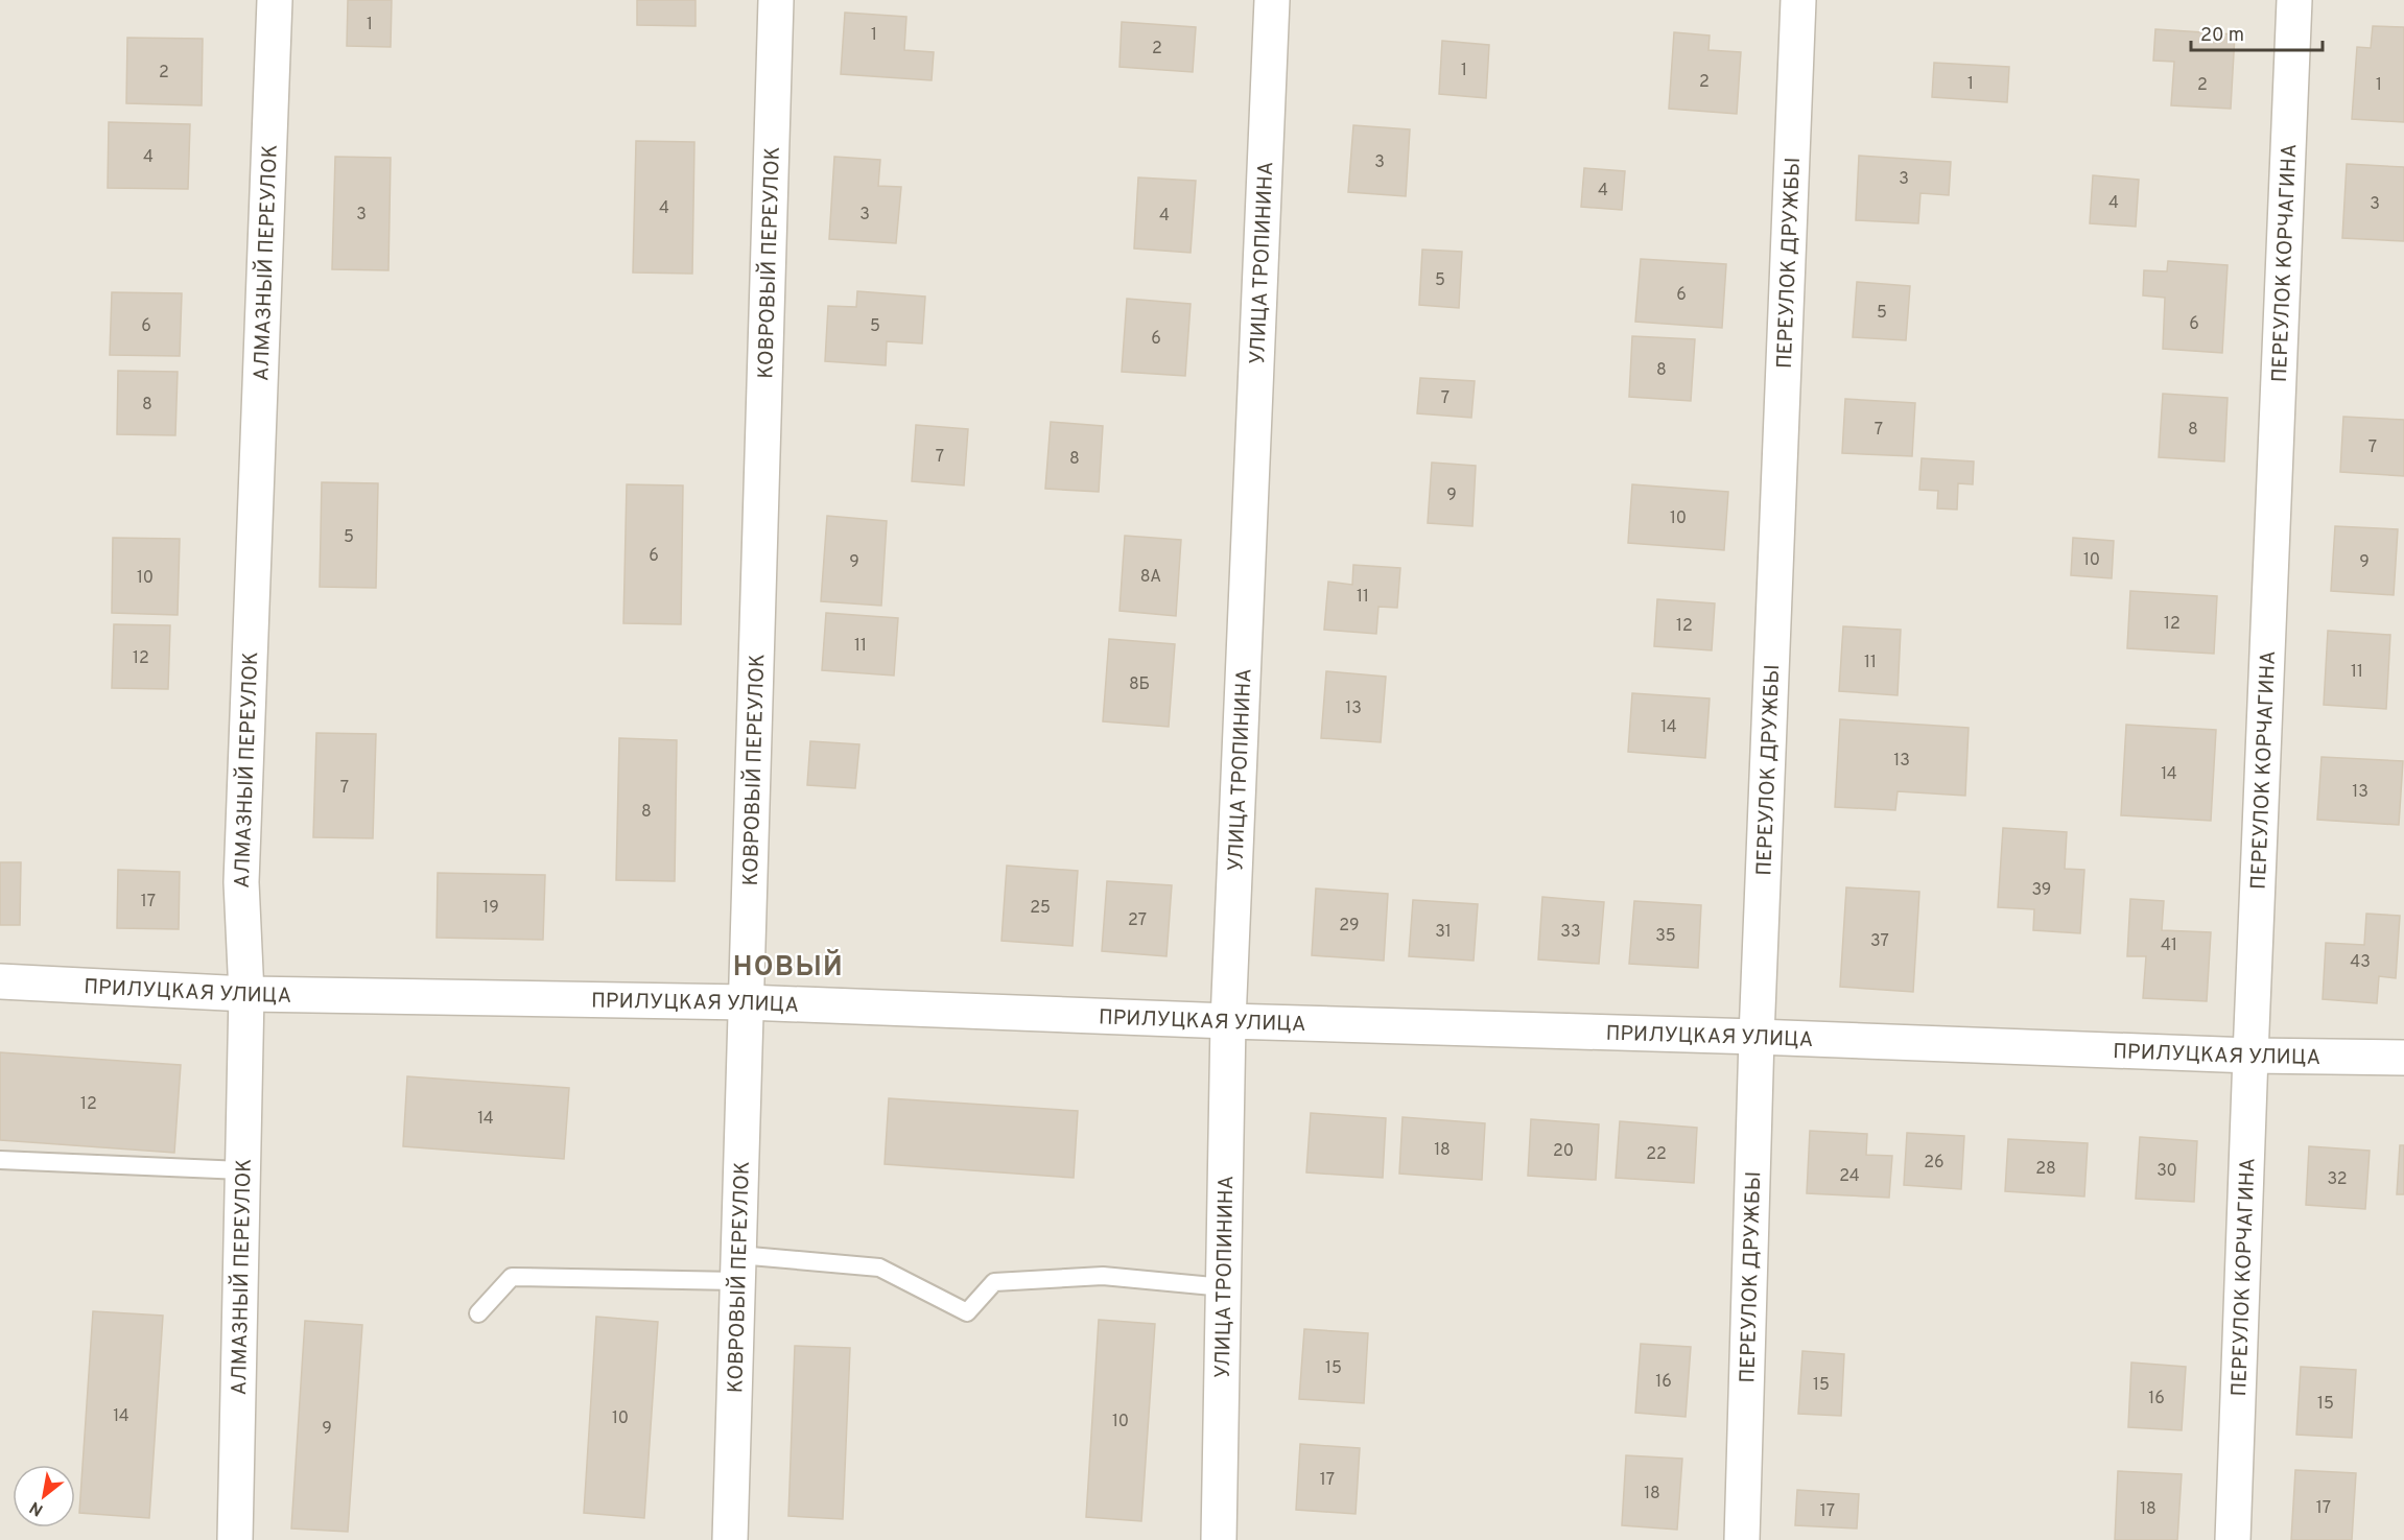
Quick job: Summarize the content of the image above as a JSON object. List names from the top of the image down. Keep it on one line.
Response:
{"streets":{"street":["АЛМАЗНЫЙ ПЕРЕУЛОК","КОВРОВЫЙ ПЕРЕУЛОК","УЛИЦА ТРОПИНИНА","ПЕРЕУЛОК ДРУЖБЫ","ПЕРЕУЛОК КОРЧАГИНА","ПРИЛУЦКАЯ УЛИЦА"]},"crossings":[["АЛМАЗНЫЙ ПЕРЕУЛОК","ПРИЛУЦКАЯ УЛИЦА"],["КОВРОВЫЙ ПЕРЕУЛОК","ПРИЛУЦКАЯ УЛИЦА"],["УЛИЦА ТРОПИНИНА","ПРИЛУЦКАЯ УЛИЦА"],["ПЕРЕУЛОК ДРУЖБЫ","ПРИЛУЦКАЯ УЛИЦА"],["ПЕРЕУЛОК КОРЧАГИНА","ПРИЛУЦКАЯ УЛИЦА"]],"districts":["НОВЫЙ"],"house_numbers":["1","1","2","1","2","2","1","2","1","4","3","3","4","4","3","4","3","3","4","5","6","5","6","6","5","6","8","7","8","7","8","7","7","8","9","10","5","6","10","9","9","8А","10","11","12","12","11","12","11","11","8Б","13","14","13","14","7","13","8","39","17","19","25","27","29","31","33","35","37","41","43","12","14","18","20","22","26","28","30","24","32","15","16","15","16","15","14","10","10","9","17","18","17","18","17"],"scale_bar":"20 m","north":"bottom left"}
